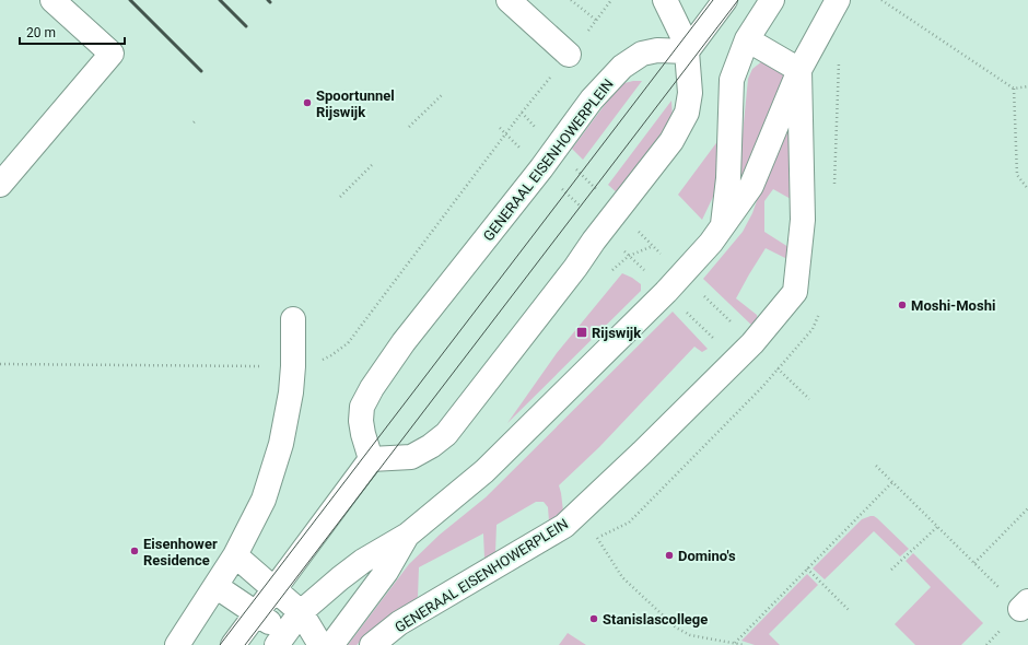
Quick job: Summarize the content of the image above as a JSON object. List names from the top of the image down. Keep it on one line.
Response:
{"streets":{"street":["GENERAAL EISENHOWERPLEIN"]},"places":{"other":["Spoortunnel Rijswijk","Moshi-Moshi","Eisenhower Residence","Domino's","Stanislascollege"],"transit":["Rijswijk"]},"scale_bar":"20 m"}
